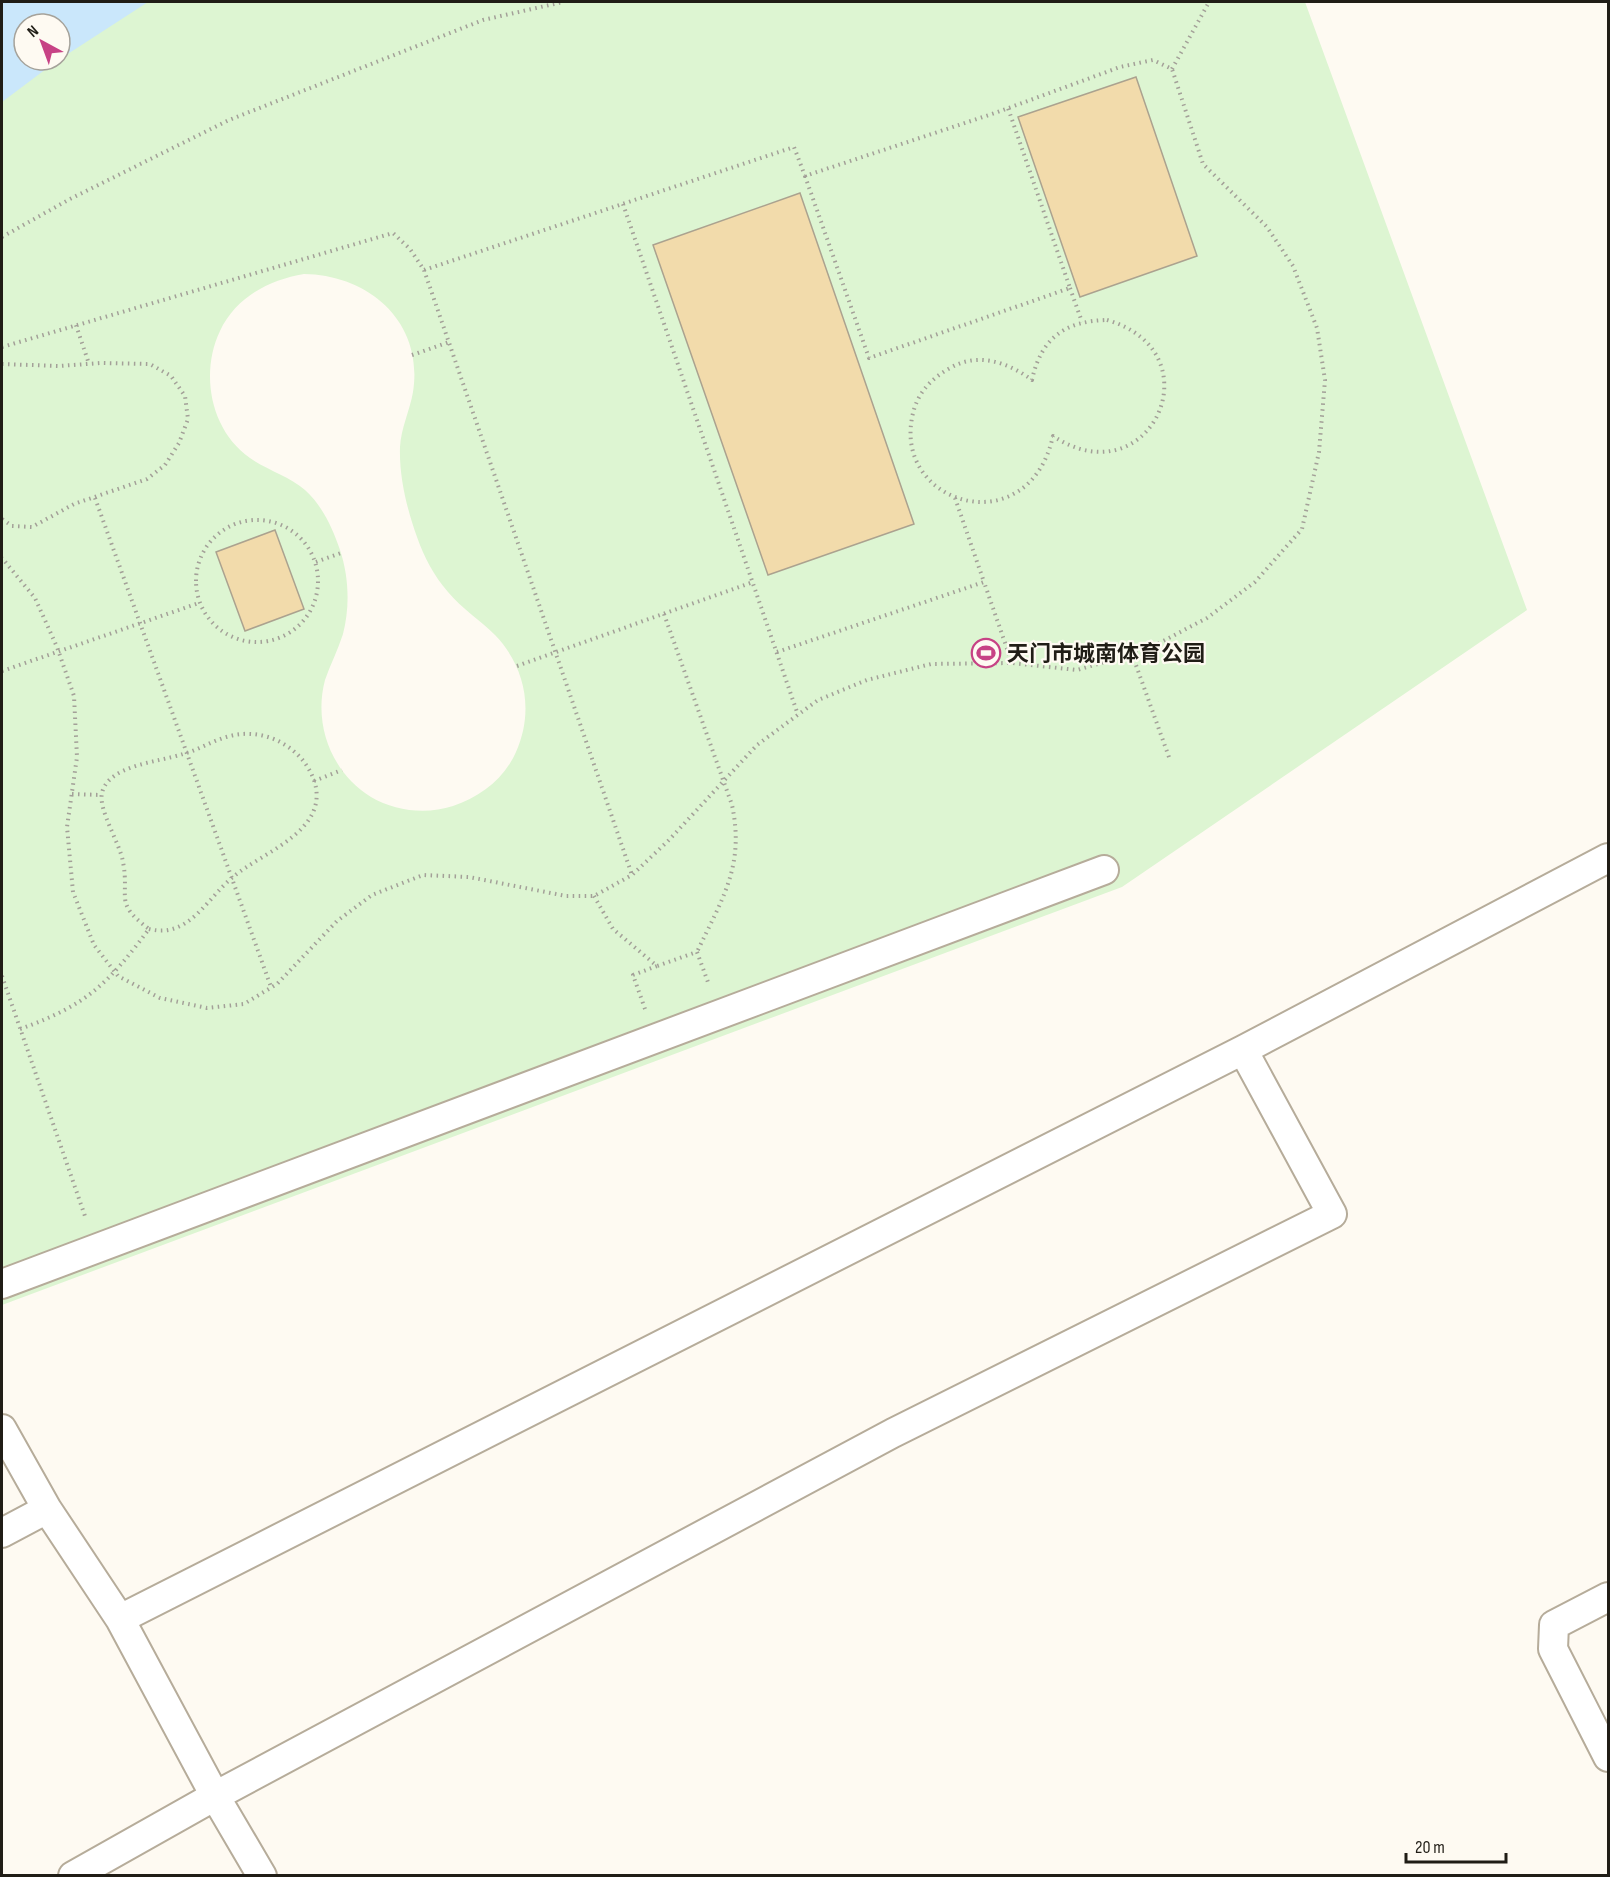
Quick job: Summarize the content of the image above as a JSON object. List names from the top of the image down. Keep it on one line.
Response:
{"places":{"sports":["天门市城南体育公园"]},"scale_bar":"20 m","north":"top left"}
